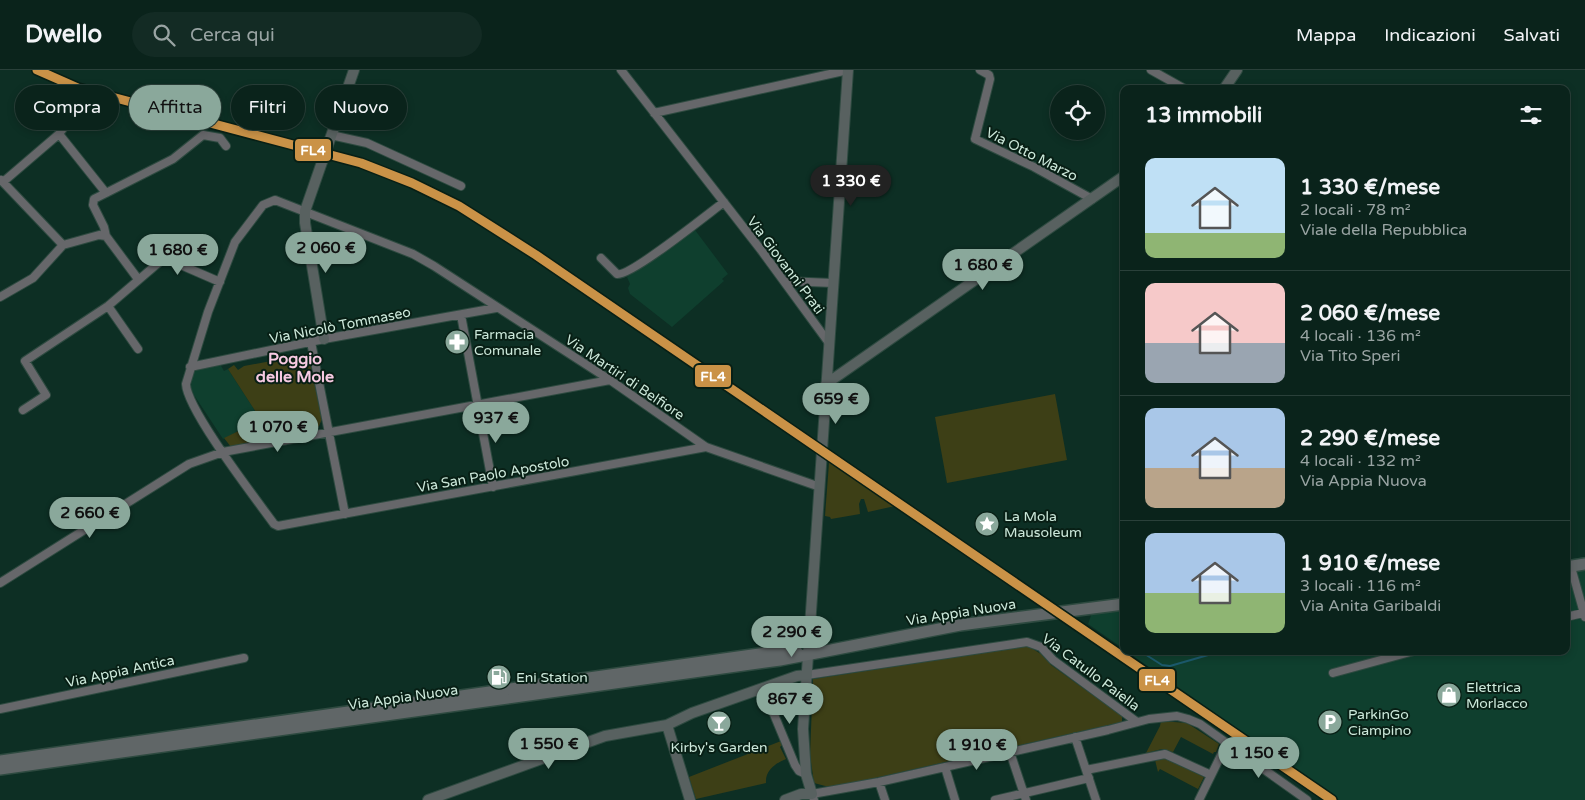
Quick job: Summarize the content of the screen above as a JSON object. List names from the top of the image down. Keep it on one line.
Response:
{"streets":{"main road":["Via Appia Nuova"],"street":["Via Otto Marzo","Via Giovanni Prati","Via Nicolò Tommaseo","Via Martiri di Belfiore","Via San Paolo Apostolo","Via Appia Antica","Via Catullo Paiella"]},"crossings":[["Via Nicolò Tommaseo","Via Martiri di Belfiore"],["Via Martiri di Belfiore","Via San Paolo Apostolo"]],"districts":["Poggio delle Mole"],"places":{"pharmacy":["Farmacia Comunale"],"place":["La Mola Mausoleum"],"fuel station":["Eni Station"],"shop":["Elettrica Morlacco"],"parking":["ParkinGo Ciampino"],"bar":["Kirby's Garden"]},"lines":["transit line FL4"],"page":{"header":"Dwello","search":"Cerca qui","nav":["Mappa","Indicazioni","Salvati"],"chip":["Compra","Affitta","Filtri","Nuovo"],"heading":"13 immobili","list":[{"name":"1 330 €/mese","note":"2 locali · 78 m² · Viale della Repubblica"},{"name":"2 060 €/mese","note":"4 locali · 136 m² · Via Tito Speri"},{"name":"2 290 €/mese","note":"4 locali · 132 m² · Via Appia Nuova"},{"name":"1 910 €/mese","note":"3 locali · 116 m² · Via Anita Garibaldi"}],"price":["1 330 €","2 060 €","1 680 €","1 680 €","659 €","937 €","1 070 €","2 660 €","2 290 €","867 €","1 550 €","1 910 €","1 150 €"]}}
